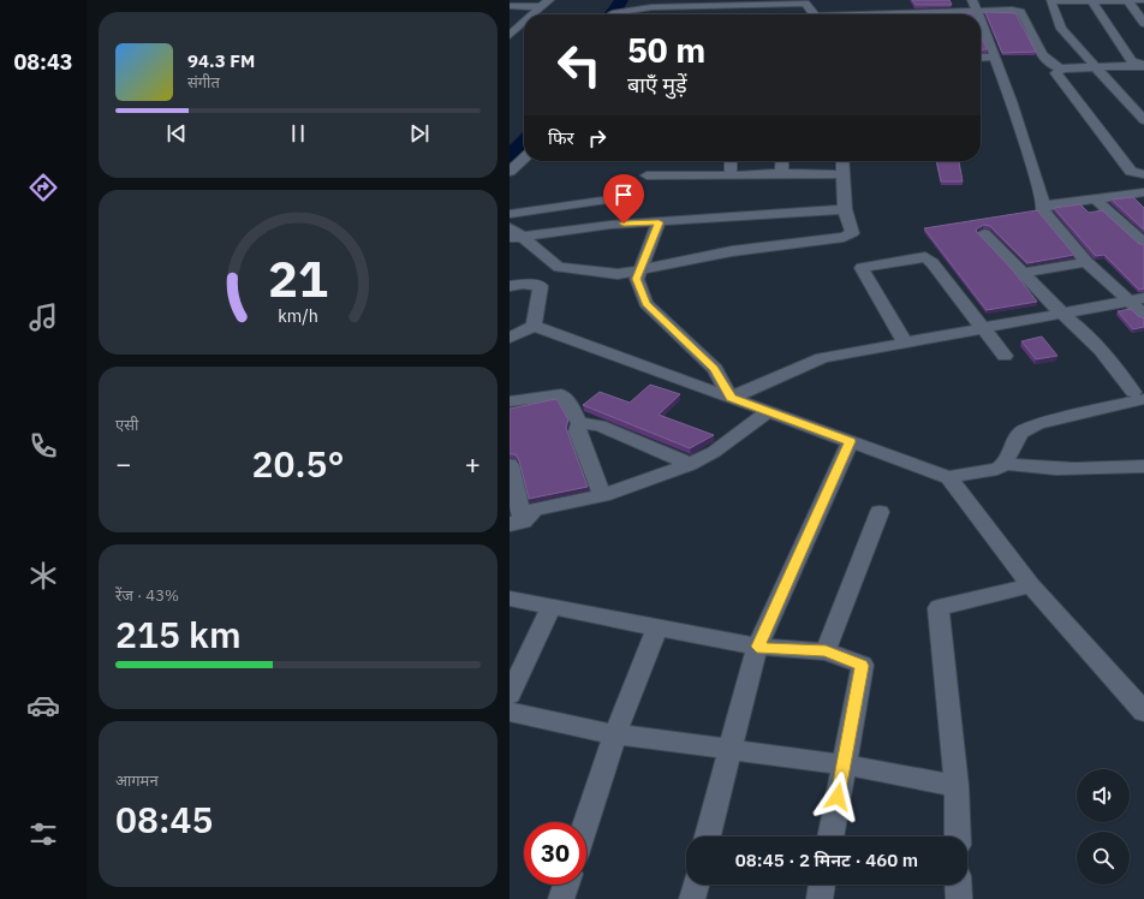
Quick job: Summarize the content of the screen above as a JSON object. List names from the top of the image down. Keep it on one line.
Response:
{"page":{"tabs":"08:43","turn":["50 m","बाएँ मुड़ें"],"song":["94.3 FM","संगीत"],"then":"फिर","tile":["एसी",["रेंज · 43%","215 km"],["आगमन","08:45"]],"heat":["−","20.5°","+"],"limit":"30","trip":"08:45 · 2 मिनट · 460 m","gauge":["21","km/h"]}}
